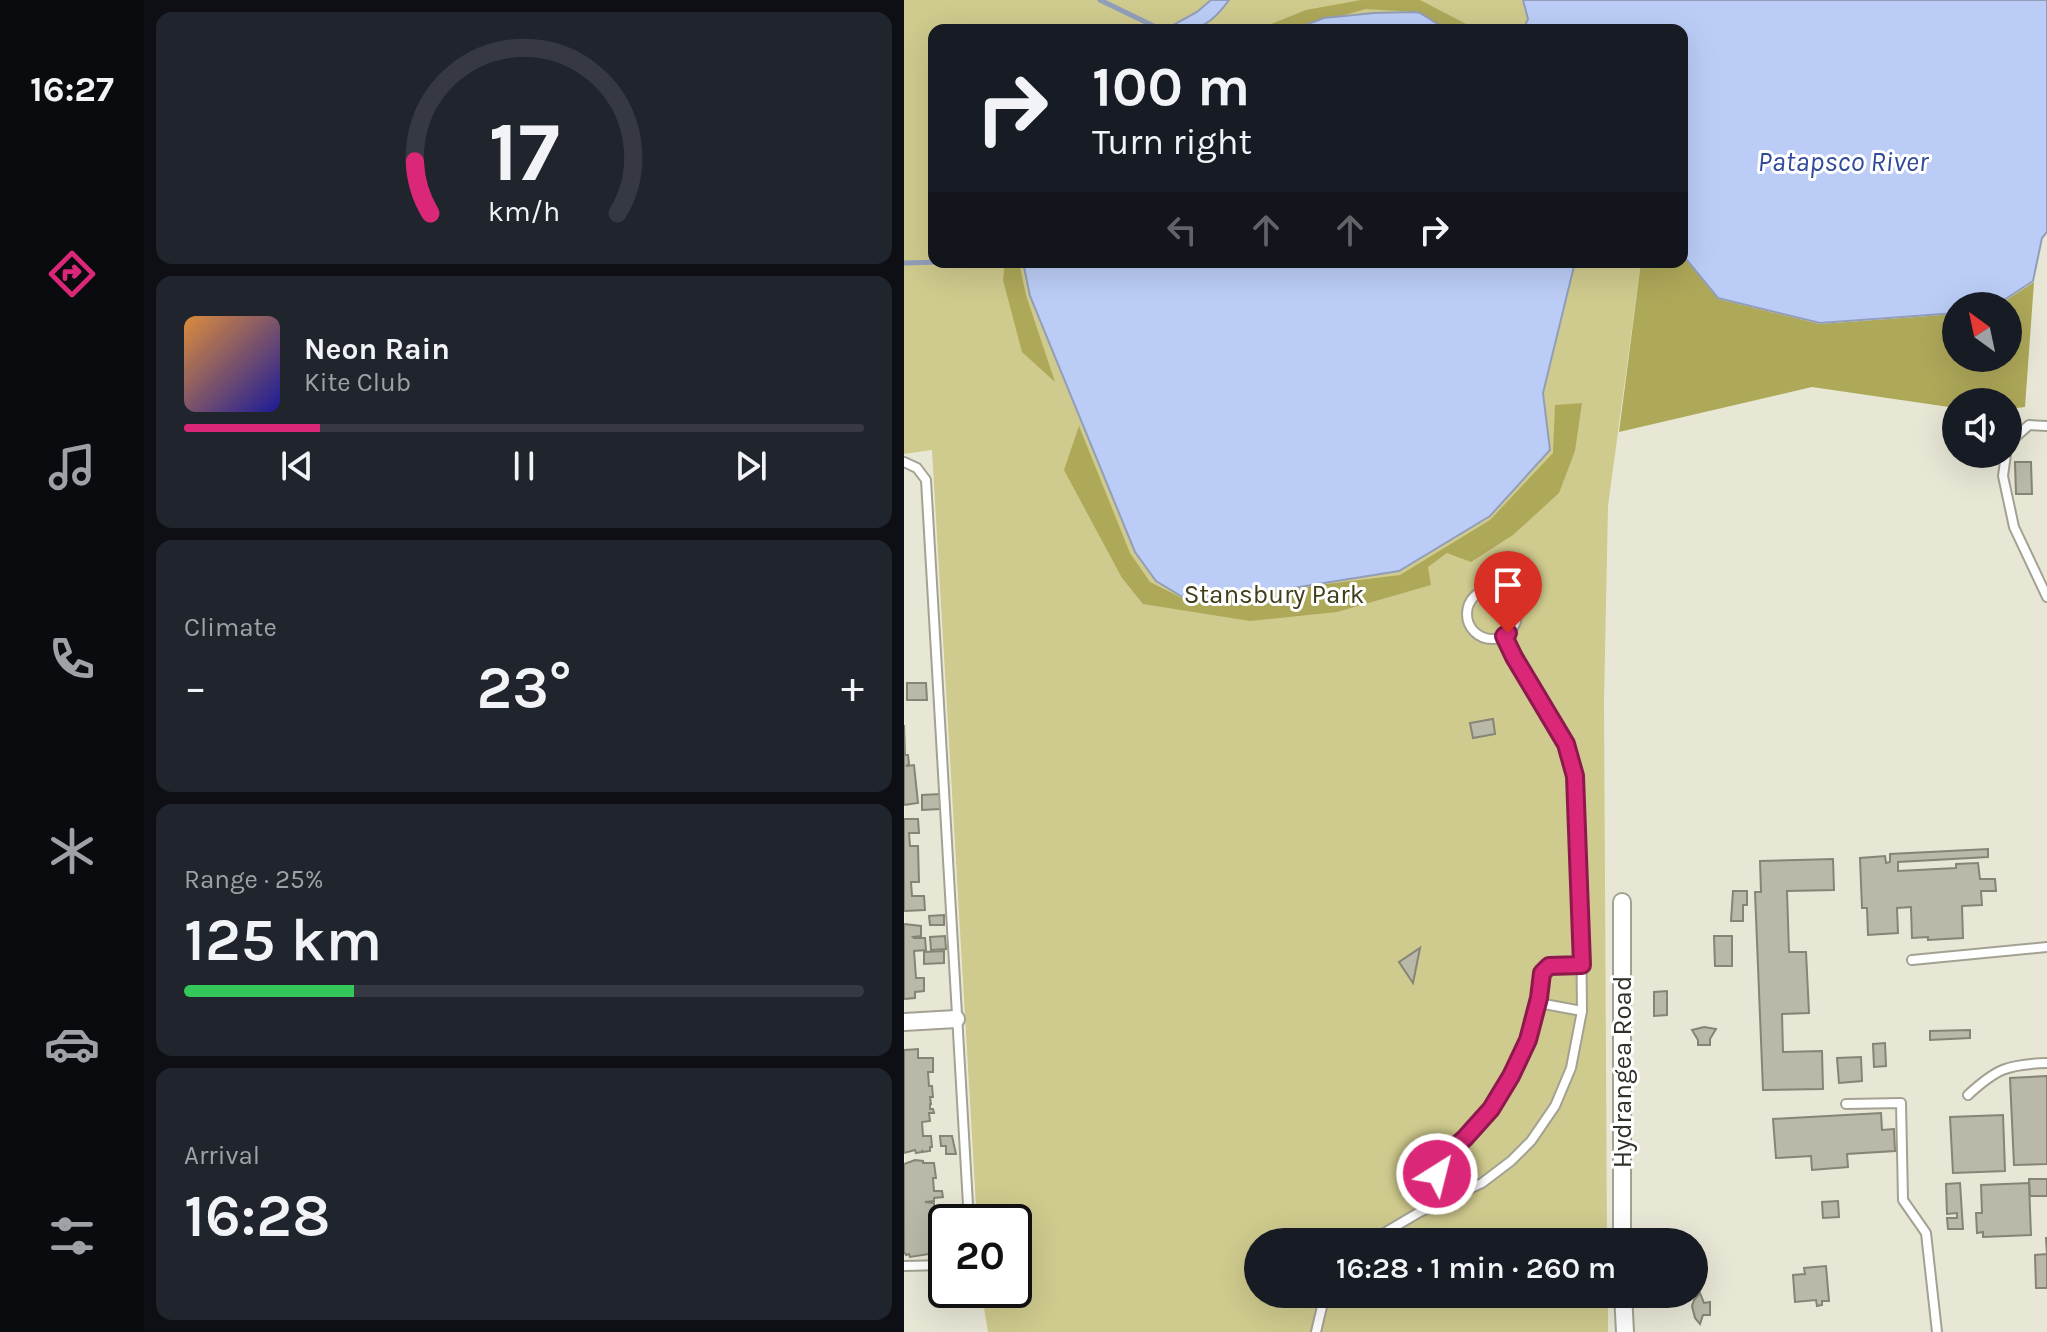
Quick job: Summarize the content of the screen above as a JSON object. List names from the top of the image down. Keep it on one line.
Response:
{"streets":{"street":["Hydrangea Road"]},"water":["Patapsco River"],"parks":["Stansbury Park"],"north":"top left","page":{"tabs":"16:27","turn":["100 m","Turn right"],"song":["Neon Rain","Kite Club"],"tile":["Climate",["Range · 25%","125 km"],["Arrival","16:28"]],"heat":["−","23°","+"],"limit":"20","trip":"16:28 · 1 min · 260 m","gauge":["17","km/h"]}}
